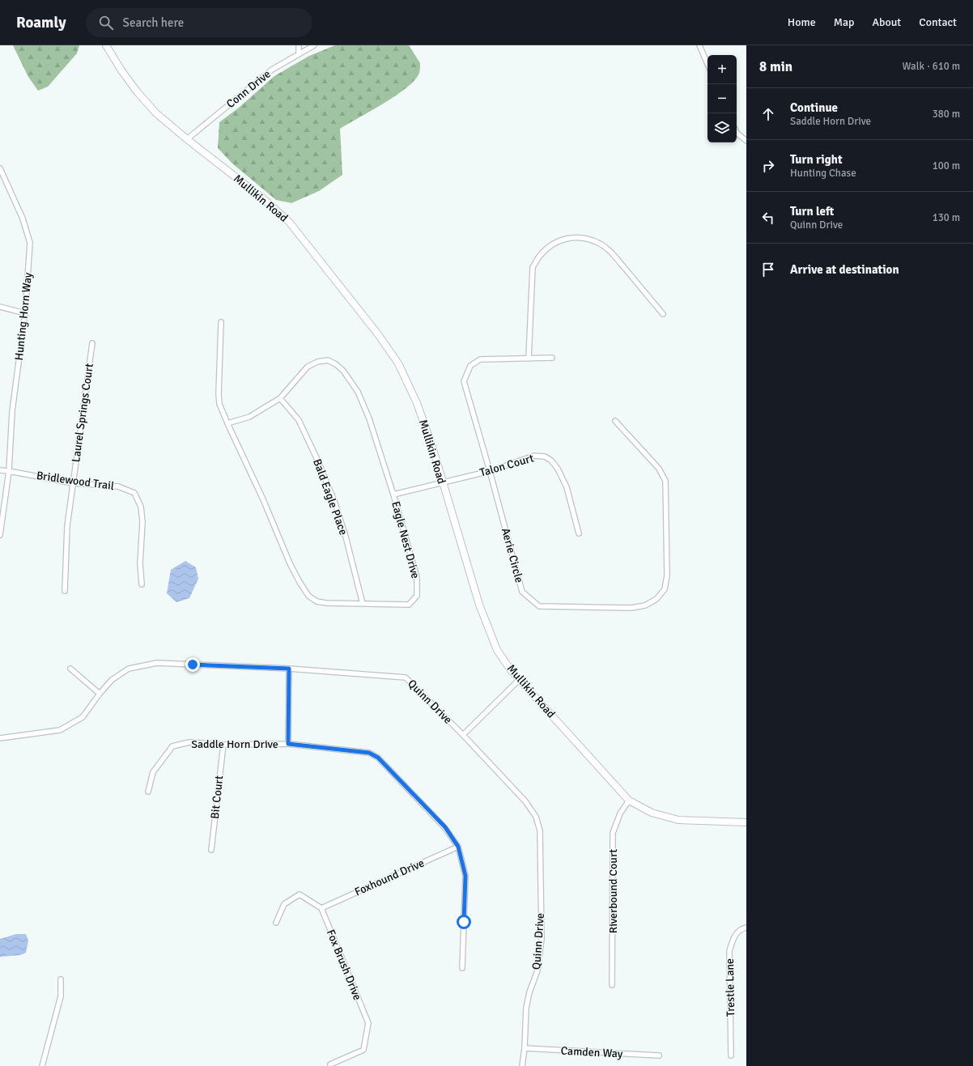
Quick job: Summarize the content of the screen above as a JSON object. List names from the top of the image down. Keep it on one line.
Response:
{"streets":{"street":["Conn Drive","Mullikin Road","Hunting Horn Way","Laurel Springs Court","Talon Court","Bridlewood Trail","Bald Eagle Place","Eagle Nest Drive","Aerie Circle","Quinn Drive","Saddle Horn Drive","Bit Court","Foxhound Drive","Riverbound Court","Fox Brush Drive","Trestle Lane","Camden Way"]},"crossings":[["Conn Drive","Mullikin Road"],["Mullikin Road","Talon Court"],["Mullikin Road","Riverbound Court"],["Hunting Horn Way","Bridlewood Trail"],["Laurel Springs Court","Bridlewood Trail"],["Talon Court","Eagle Nest Drive"],["Talon Court","Aerie Circle"],["Bald Eagle Place","Eagle Nest Drive"],["Quinn Drive","Camden Way"],["Saddle Horn Drive","Bit Court"],["Saddle Horn Drive","Foxhound Drive"],["Foxhound Drive","Fox Brush Drive"]],"page":{"header":"Roamly","search":"Search here","nav":["Home","Map","About","Contact"],"heading":["8 min","Walk · 610 m"],"map_buttons":["+","−"],"list":[["Continue","Saddle Horn Drive","380 m"],["Turn right","Hunting Chase","100 m"],["Turn left","Quinn Drive","130 m"],"Arrive at destination"]}}
